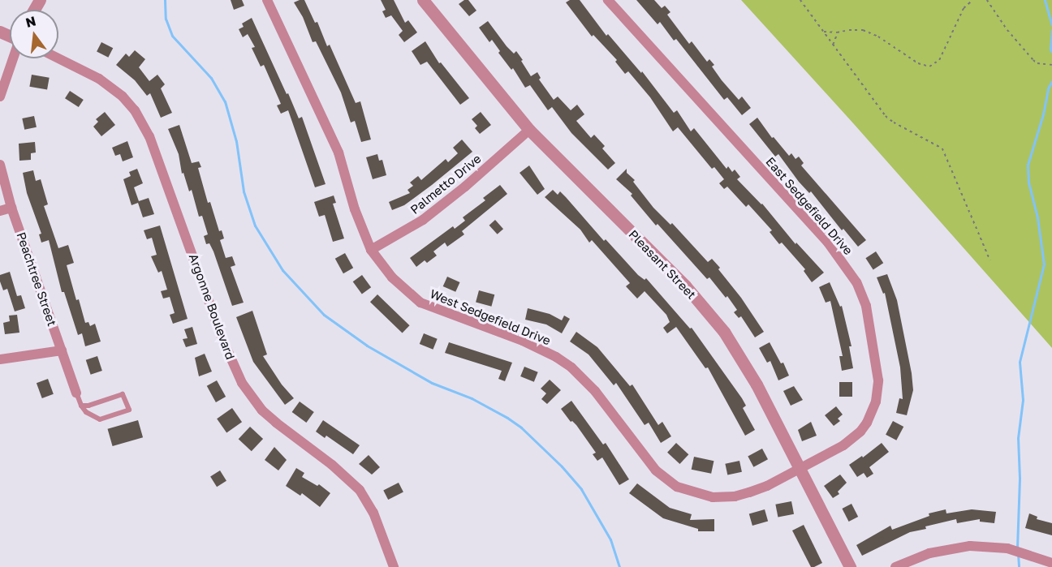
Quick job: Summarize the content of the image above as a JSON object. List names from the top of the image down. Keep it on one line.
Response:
{"streets":{"street":["Palmetto Drive","East Sedgefield Drive","Pleasant Street","Peachtree Street","Argonne Boulevard","West Sedgefield Drive"]},"crossings":[["Palmetto Drive","Pleasant Street"],["Palmetto Drive","West Sedgefield Drive"],["East Sedgefield Drive","Pleasant Street"],["East Sedgefield Drive","West Sedgefield Drive"],["Pleasant Street","West Sedgefield Drive"]],"north":"top"}
